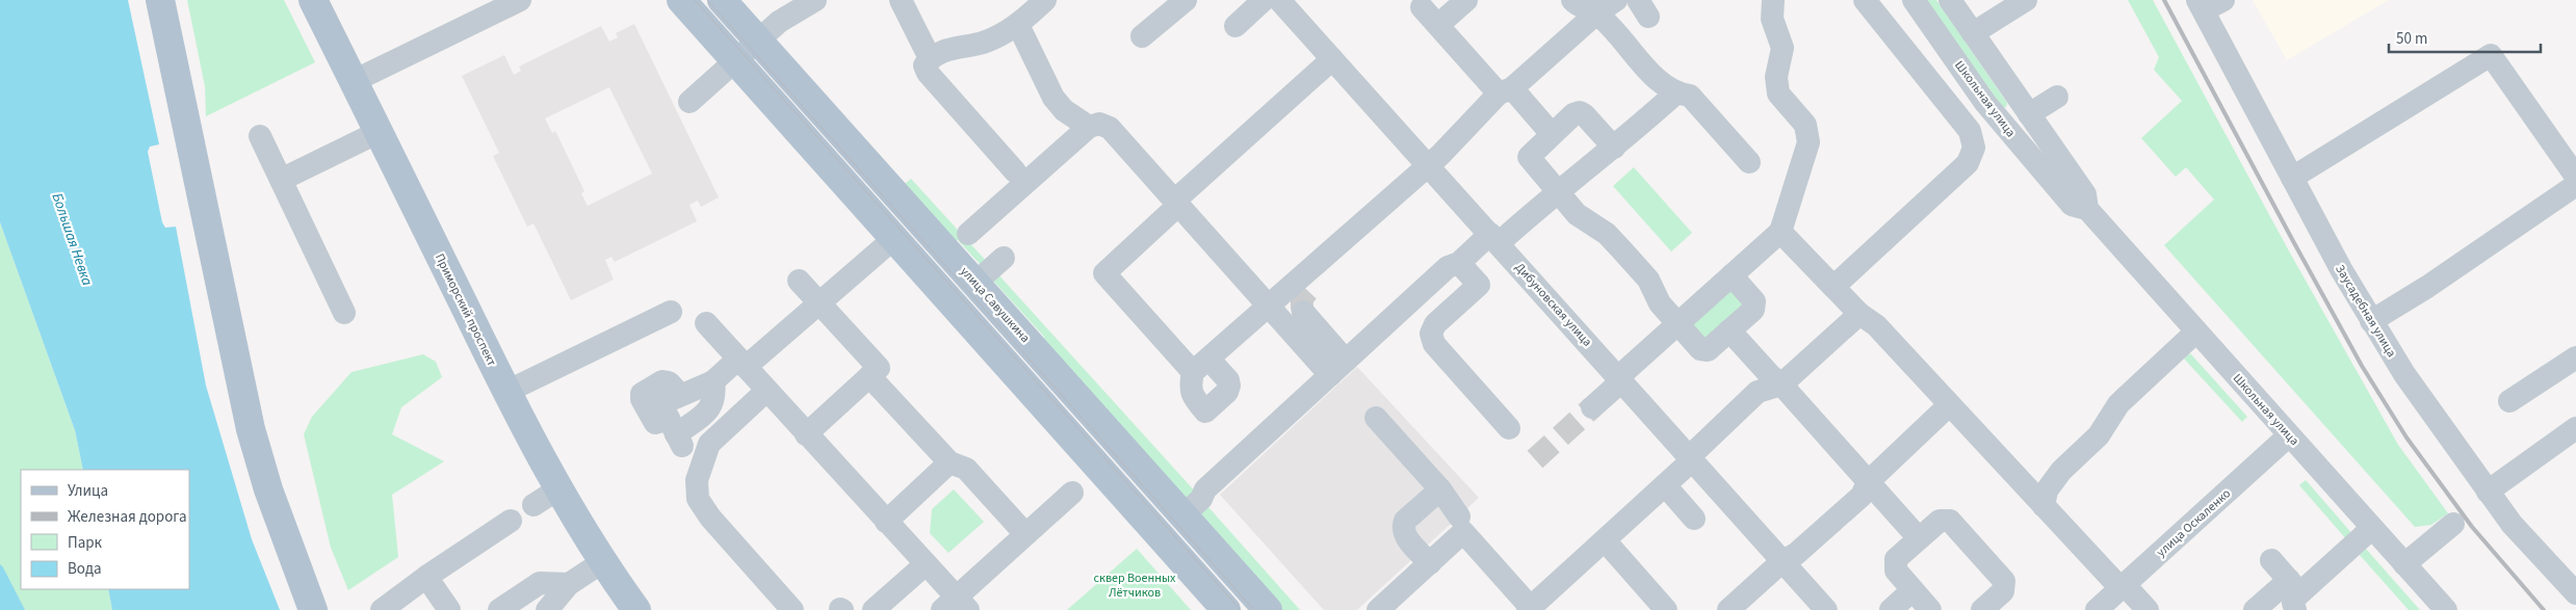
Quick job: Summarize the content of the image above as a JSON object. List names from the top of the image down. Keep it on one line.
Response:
{"streets":{"main road":["улица Савушкина","Приморский проспект"],"street":["Школьная улица","Дибуновская улица","Заусадебная улица","улица Оскаленко"]},"crossings":[["Школьная улица","улица Оскаленко"]],"water":["Большая Невка"],"parks":["сквер Военных Лётчиков"],"legend":["Улица","Железная дорога","Парк","Вода"],"scale_bar":"50 m"}
